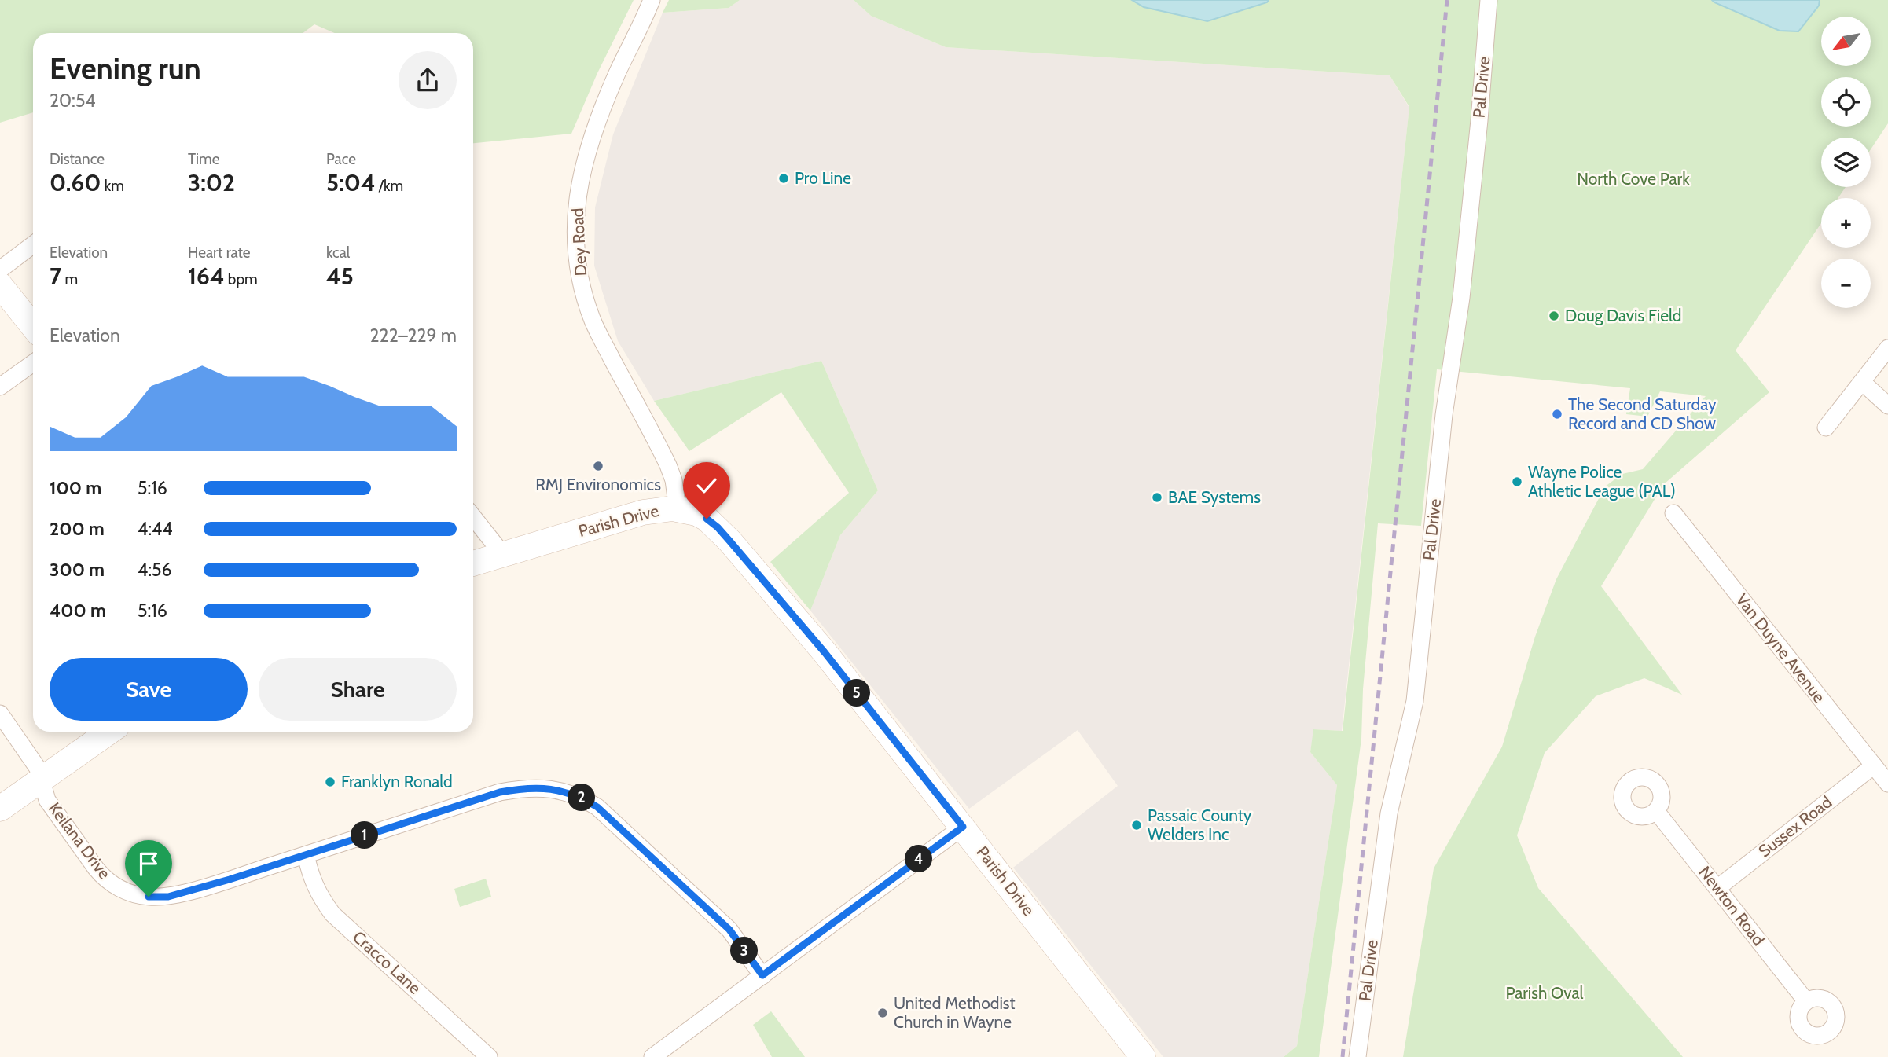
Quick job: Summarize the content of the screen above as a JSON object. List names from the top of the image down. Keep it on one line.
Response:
{"streets":{"street":["Pal Drive","Dey Road","Parish Drive","Van Duyne Avenue","Sussex Road","Keilana Drive","Newton Road","Cracco Lane"]},"crossings":[["Dey Road","Parish Drive"],["Van Duyne Avenue","Sussex Road"],["Sussex Road","Newton Road"],["Keilana Drive","Cracco Lane"]],"parks":["North Cove Park","Parish Oval"],"places":["Pro Line","Doug Davis Field","The Second Saturday Record and CD Show","RMJ Environomics","Wayne Police Athletic League (PAL)","BAE Systems","Franklyn Ronald","Passaic County Welders Inc","United Methodist Church in Wayne"],"north":"bottom left","page":{"map_buttons":["+","−"],"heading":["Evening run","20:54"],"stats":[["Distance","0.60 km"],["Time","3:02"],["Pace","5:04 /km"],["Elevation","7 m"],["Heart rate","164 bpm"],["kcal","45"]],"chart":["Elevation","222–229 m"],"list":[{"name":"100 m","note":"5:16"},{"name":"200 m","note":"4:44"},{"name":"300 m","note":"4:56"},{"name":"400 m","note":"5:16"}],"buttons":["Save","Share"],"pins":["5","2","1","4","3"]}}
